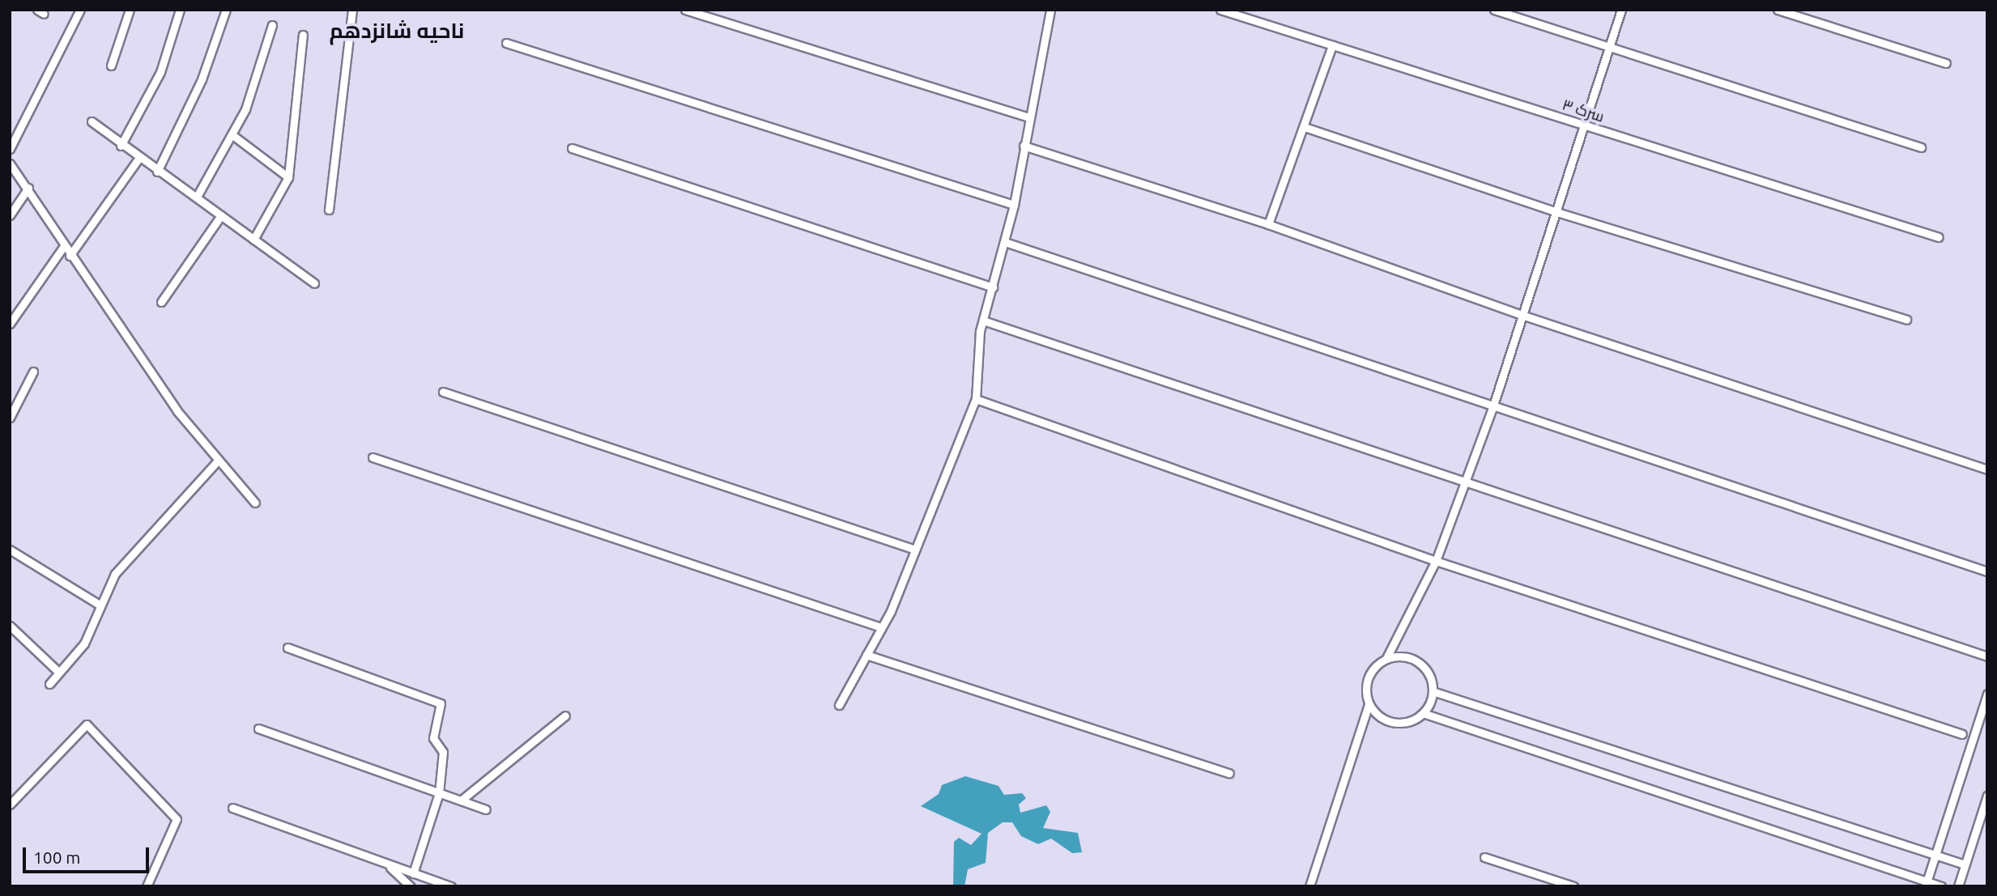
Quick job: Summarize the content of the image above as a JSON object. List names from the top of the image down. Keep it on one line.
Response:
{"streets":{"street":["سرک ۳"]},"districts":["ناحیه شانزدهم"],"scale_bar":"100 m"}
